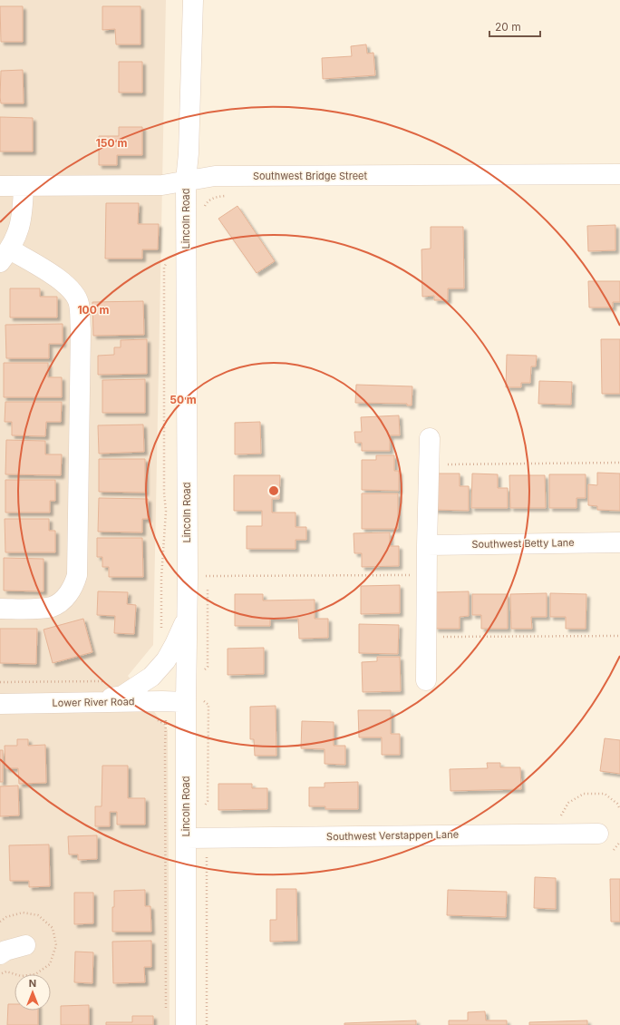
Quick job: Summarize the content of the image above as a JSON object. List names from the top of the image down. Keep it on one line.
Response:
{"streets":{"street":["Southwest Bridge Street","Lincoln Road","Southwest Betty Lane","Lower River Road","Southwest Verstappen Lane"]},"crossings":[["Southwest Bridge Street","Lincoln Road"],["Lincoln Road","Lower River Road"],["Lincoln Road","Southwest Verstappen Lane"]],"scale_bar":"20 m","north":"top","rings":["150 m","100 m","50 m"]}
